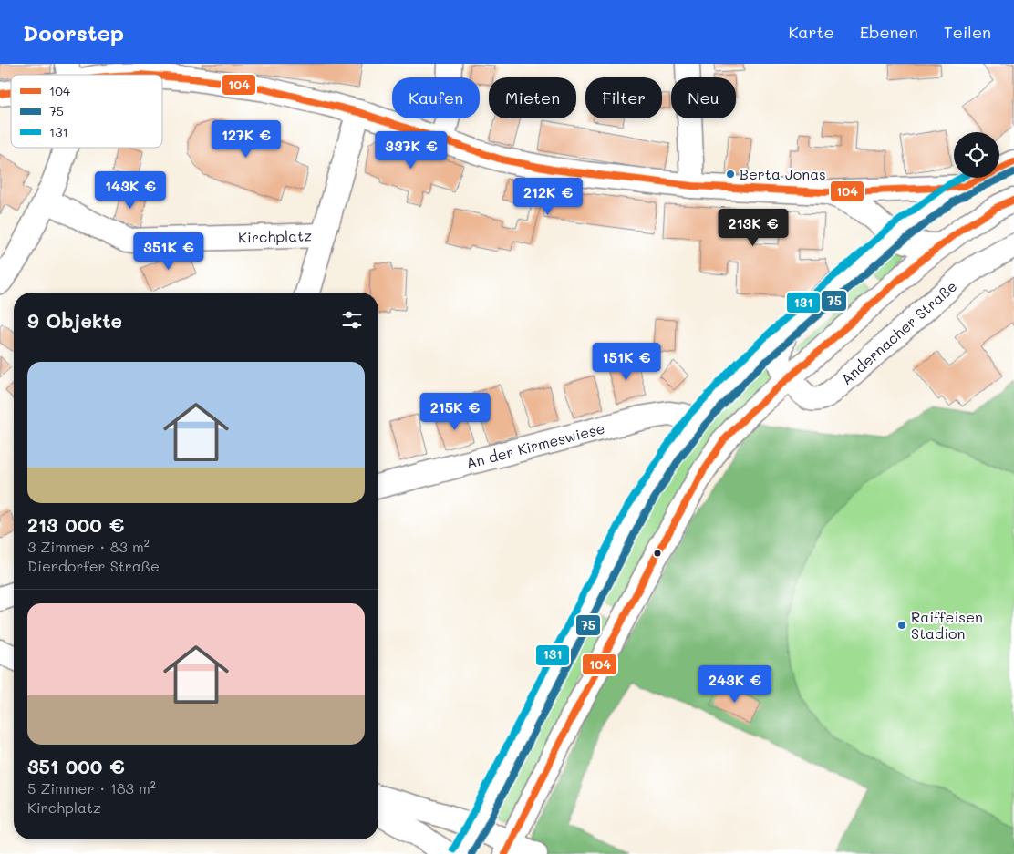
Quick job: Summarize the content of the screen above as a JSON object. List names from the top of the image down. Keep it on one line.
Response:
{"streets":{"street":["Kirchplatz","Andernacher Straße","An der Kirmeswiese"]},"places":["Berta Jonas","Raiffeisen Stadion"],"lines":["transit line 104","transit line 75","transit line 131"],"legend":["104","75","131"],"page":{"header":"Doorstep","nav":["Karte","Ebenen","Teilen"],"chip":["Kaufen","Mieten","Filter","Neu"],"price":["127K €","337K €","143K €","212K €","213K €","351K €","151K €","215K €","243K €"],"heading":"9 Objekte","list":[{"name":"213 000 €","note":"3 Zimmer · 83 m² · Dierdorfer Straße"},{"name":"351 000 €","note":"5 Zimmer · 183 m² · Kirchplatz"}]}}
